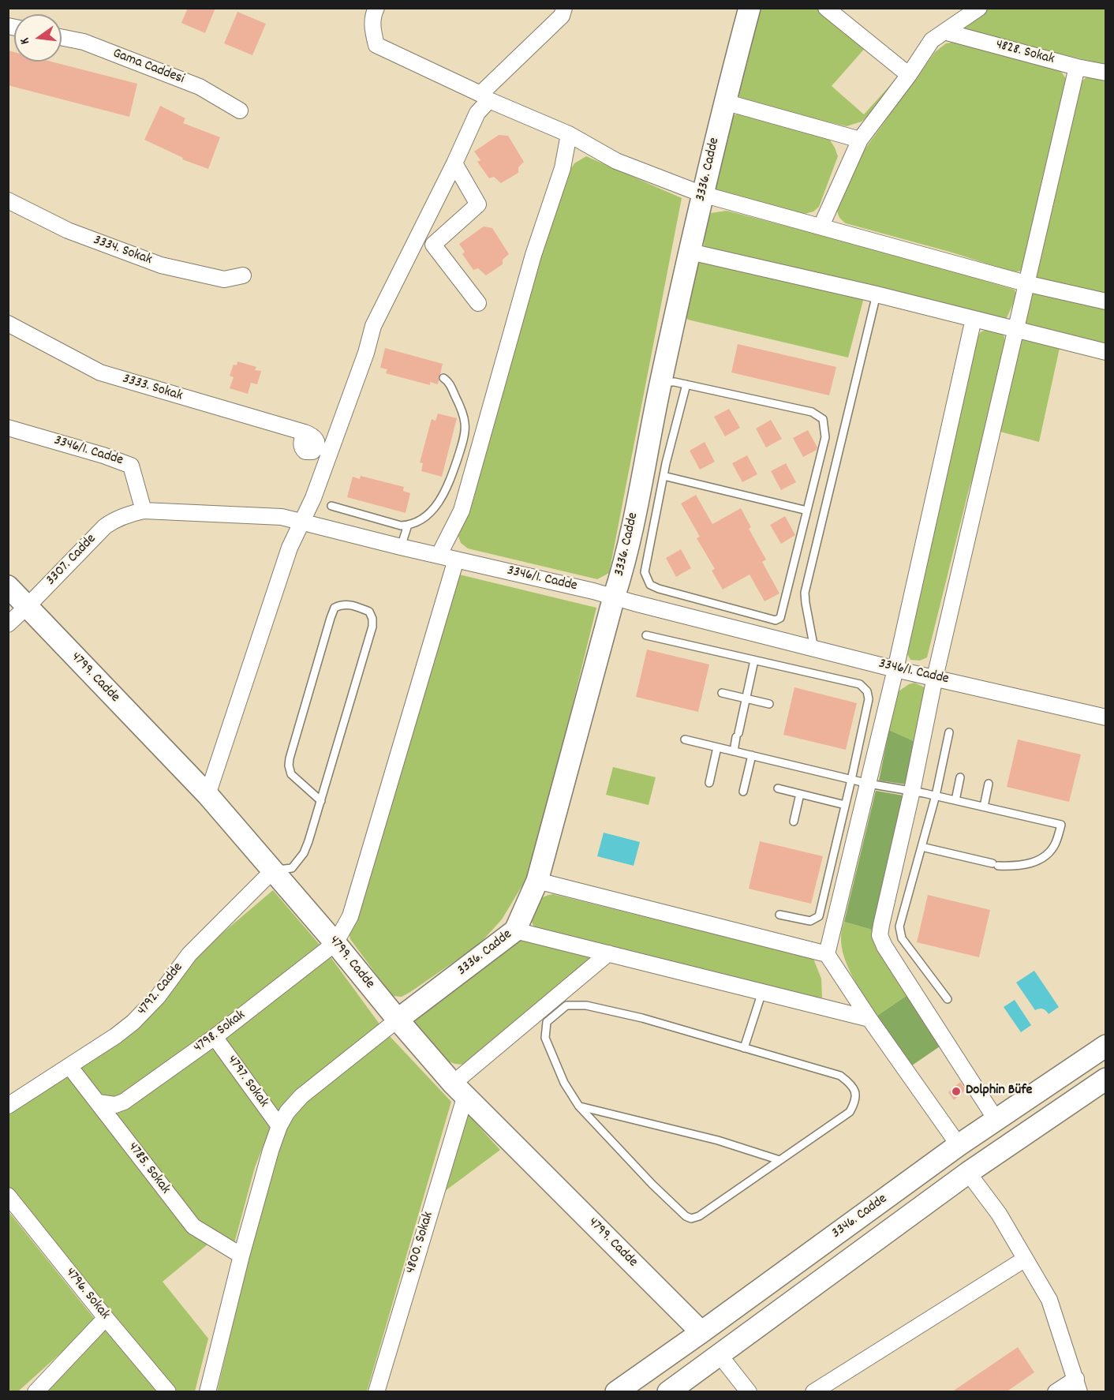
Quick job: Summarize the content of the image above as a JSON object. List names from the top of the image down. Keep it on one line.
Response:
{"streets":{"street":["4828. Sokak","Gama Caddesi","3336. Cadde","3334. Sokak","3333. Sokak","3346/1. Cadde","3307. Cadde","4799. Cadde","4792. Cadde","4798. Sokak","4797. Sokak","4785. Sokak","3346. Cadde","4800. Sokak","4796. Sokak"]},"crossings":[["3336. Cadde","3346/1. Cadde"],["3336. Cadde","4799. Cadde"],["3346/1. Cadde","3307. Cadde"],["3307. Cadde","4799. Cadde"],["4799. Cadde","4792. Cadde"],["4799. Cadde","4798. Sokak"],["4799. Cadde","3346. Cadde"],["4799. Cadde","4800. Sokak"],["4792. Cadde","4785. Sokak"],["4798. Sokak","4797. Sokak"],["4798. Sokak","4785. Sokak"]],"places":["Dolphin Büfe"],"north":"left"}
